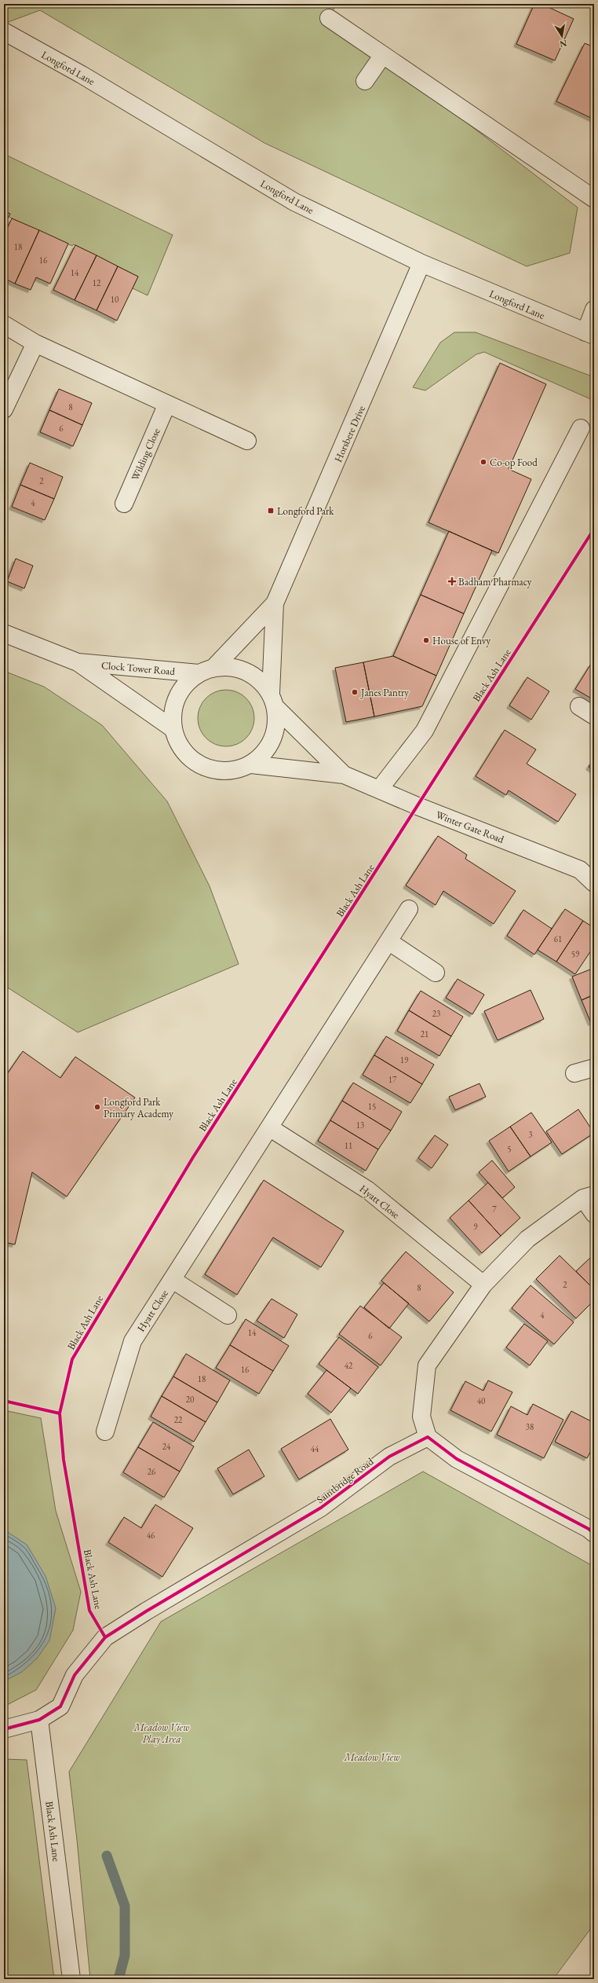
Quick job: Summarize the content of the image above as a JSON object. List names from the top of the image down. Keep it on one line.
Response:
{"streets":{"street":["Longford Lane","Horsbere Drive","Wilding Close","Clock Tower Road","Black Ash Lane","Winter Gate Road","Hyatt Close","Saintbridge Road"]},"crossings":[["Longford Lane","Horsbere Drive"],["Horsbere Drive","Clock Tower Road"],["Horsbere Drive","Winter Gate Road"],["Clock Tower Road","Winter Gate Road"],["Black Ash Lane","Saintbridge Road"]],"parks":["Meadow View Play Area","Meadow View"],"places":{"other":["Co-op Food","House of Envy","Janes Pantry","Longford Park Primary Academy"],"transit":["Longford Park"],"health":["Badham Pharmacy"]},"house_numbers":["18","16","14","12","10","8","6","2","4","61","59","23","21","19","17","15","13","3","11","5","7","9","2","8","4","14","6","42","16","18","20","40","22","38","24","44","26","46"],"north":"bottom"}
